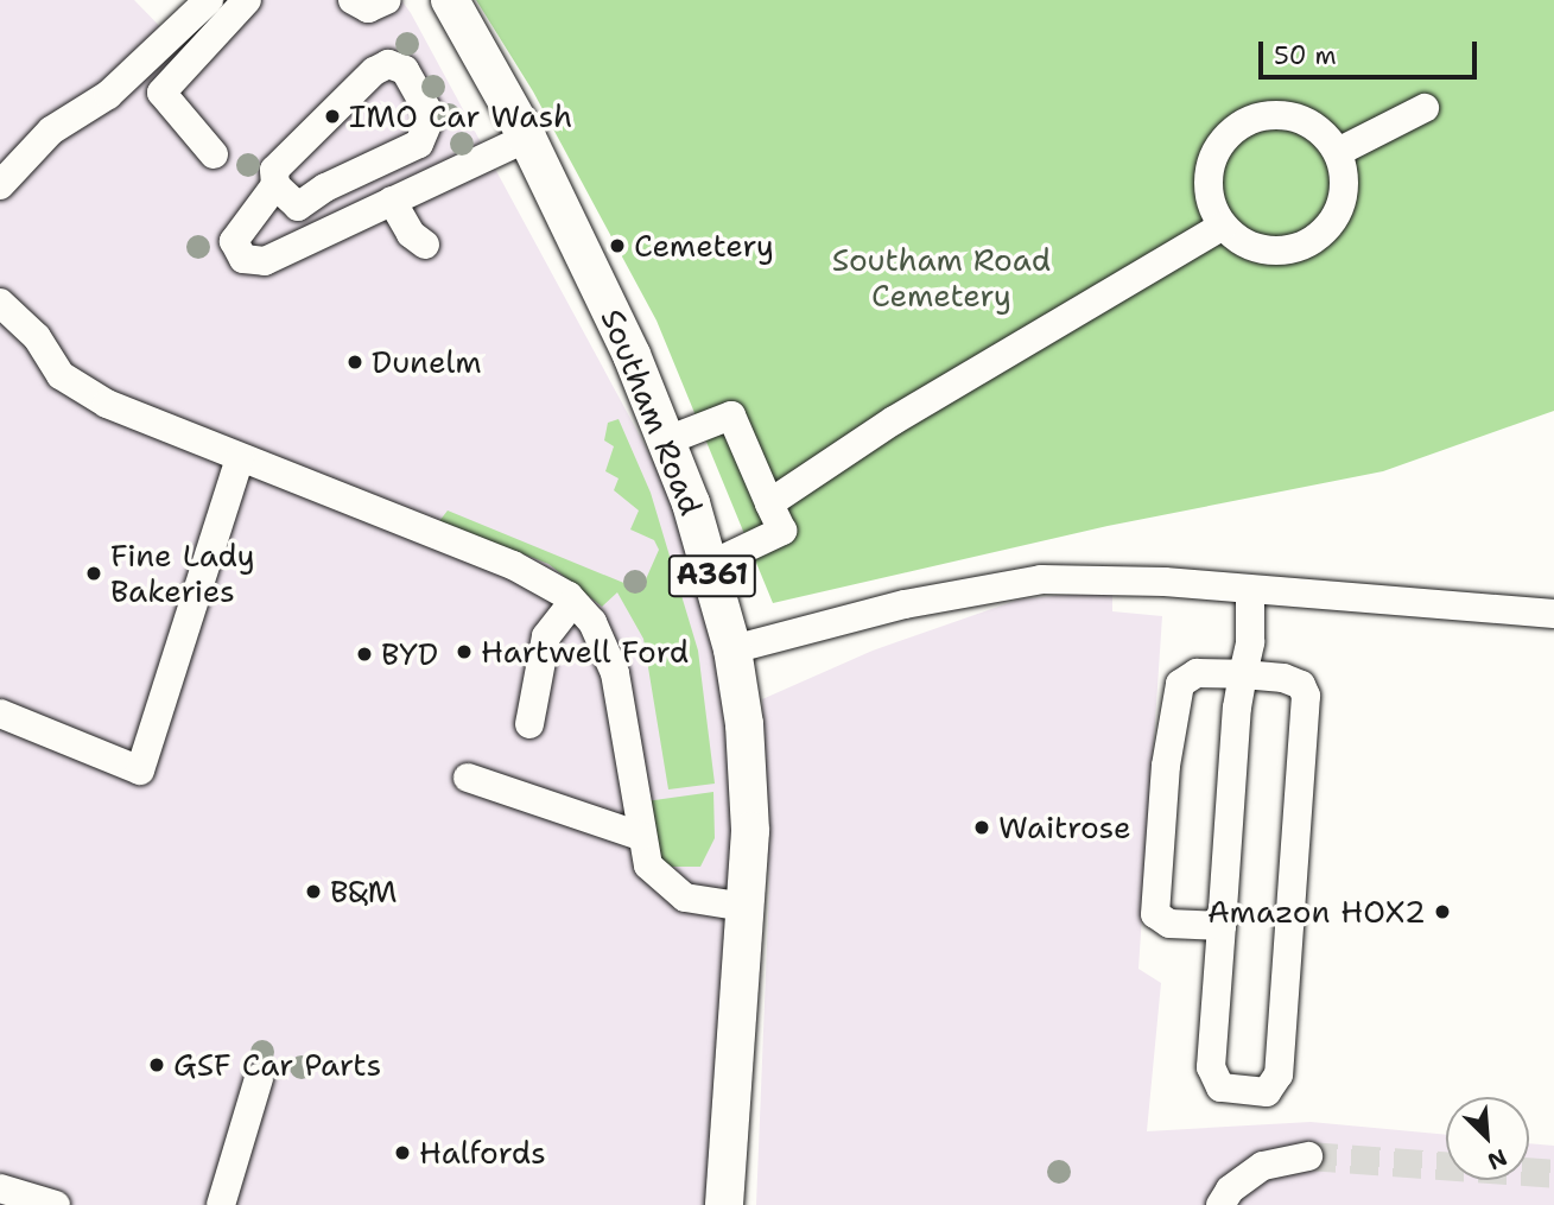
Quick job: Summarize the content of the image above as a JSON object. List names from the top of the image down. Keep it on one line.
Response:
{"streets":{"main road":["Southam Road","A361"]},"parks":["Southam Road Cemetery"],"places":["IMO Car Wash","Cemetery","Dunelm","Fine Lady Bakeries","Hartwell Ford","BYD","Waitrose","B&M","Amazon HOX2","GSF Car Parts","Halfords"],"scale_bar":"50 m","north":"bottom right"}
